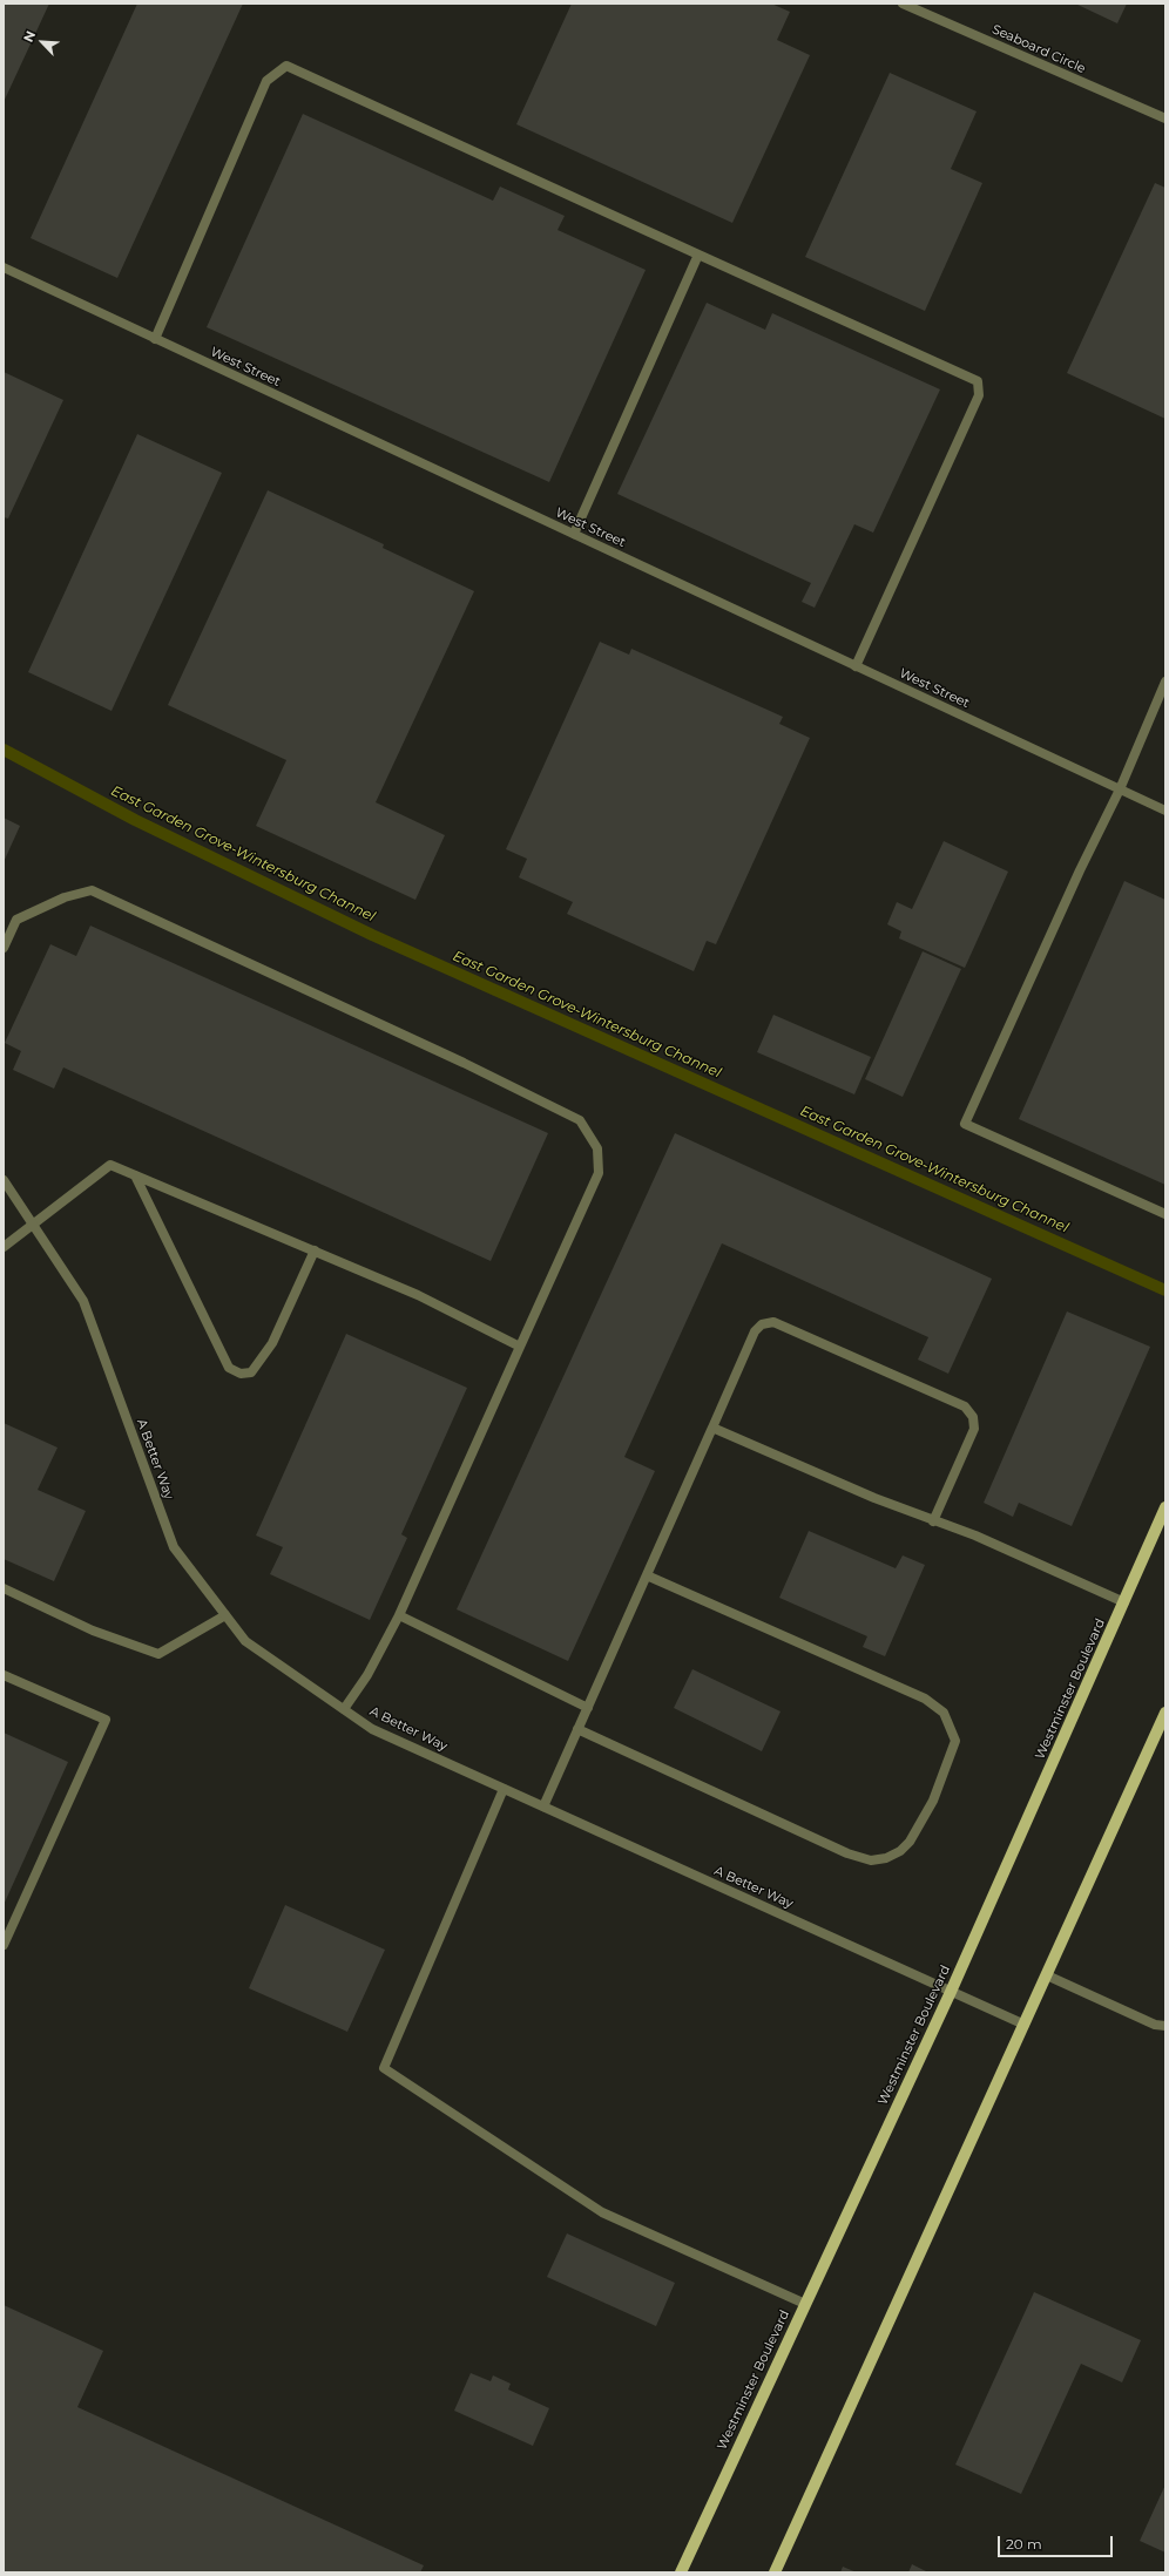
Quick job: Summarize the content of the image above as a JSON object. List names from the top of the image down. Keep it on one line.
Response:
{"streets":{"main road":["Westminster Boulevard"],"street":["Seaboard Circle","West Street","A Better Way"]},"crossings":[["A Better Way","Westminster Boulevard"]],"water":["East Garden Grove-Wintersburg Channel"],"scale_bar":"20 m","north":"top left"}
